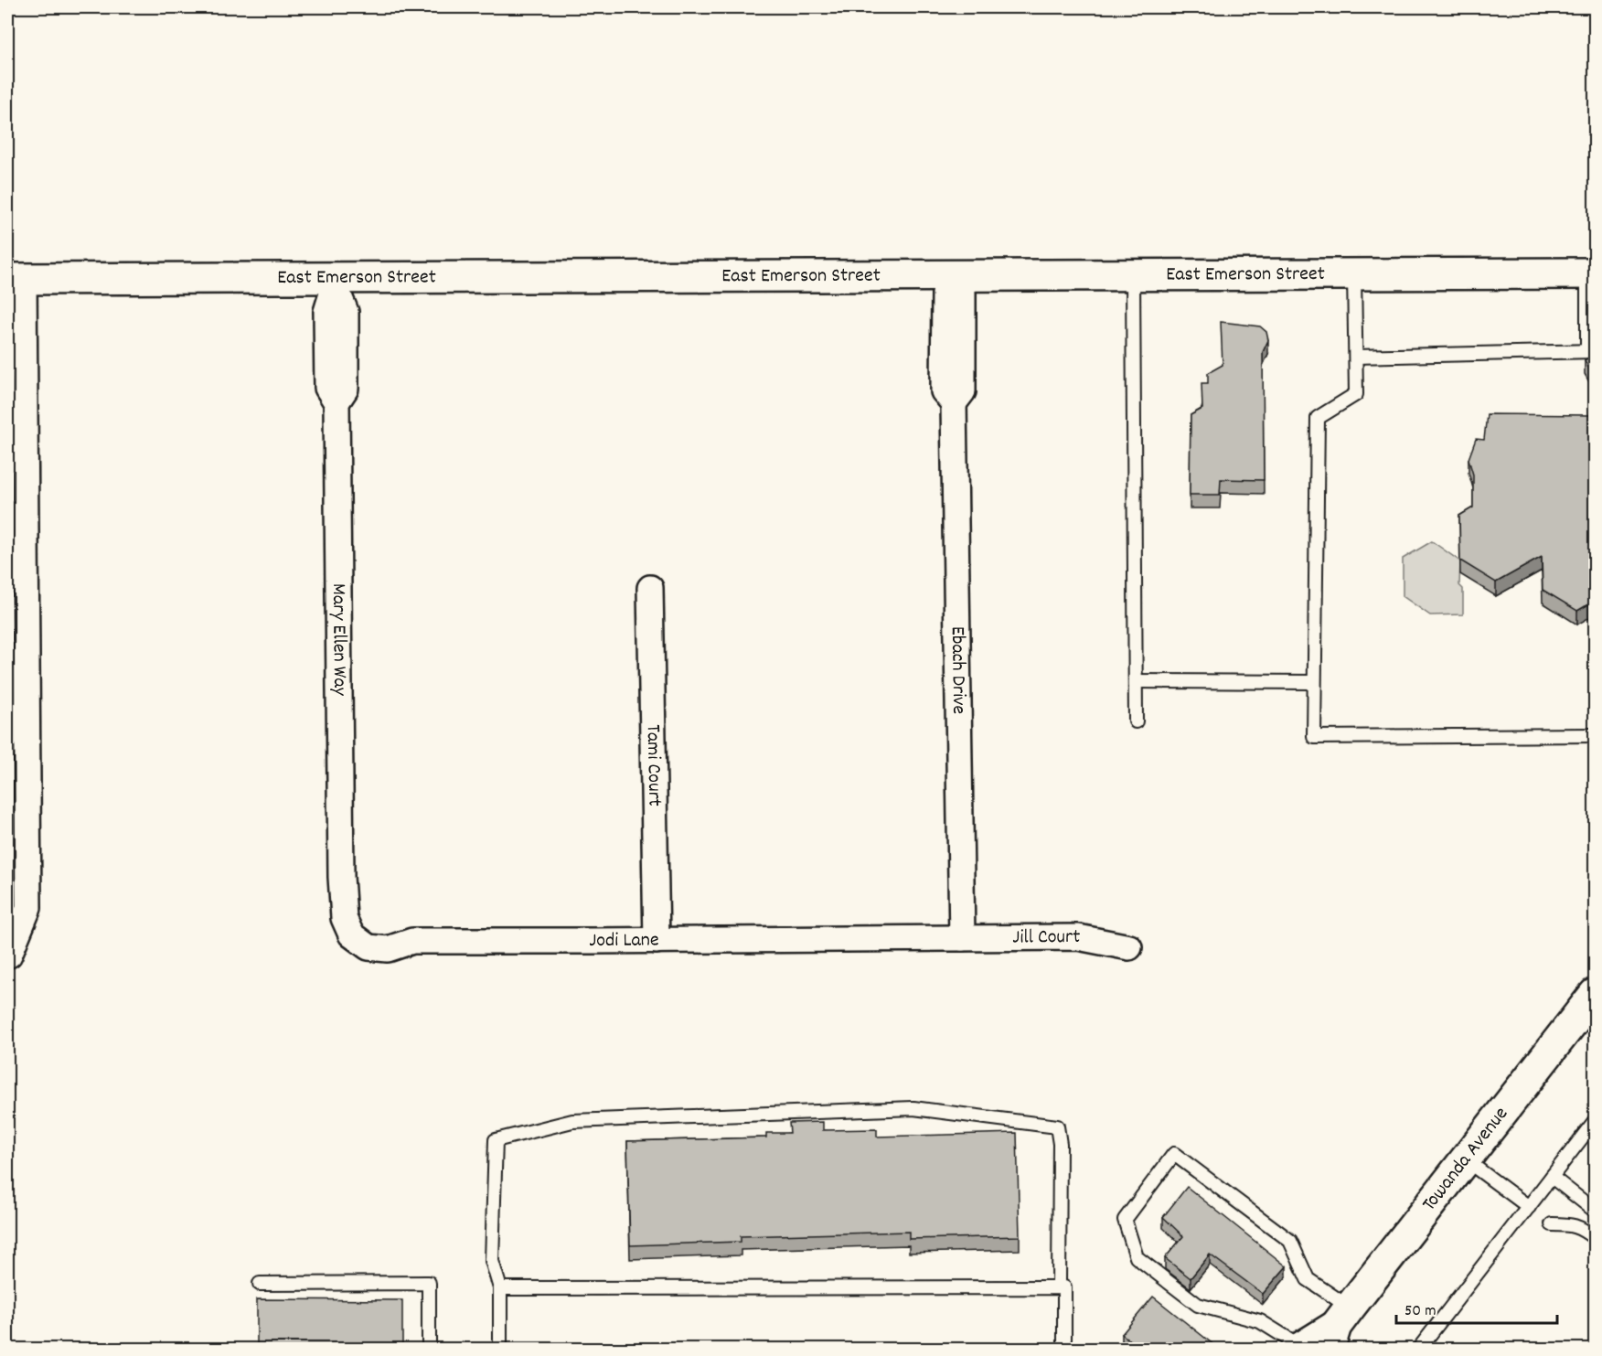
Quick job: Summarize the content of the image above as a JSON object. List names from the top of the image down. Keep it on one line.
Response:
{"streets":{"main road":["East Emerson Street","Towanda Avenue"],"street":["Mary Ellen Way","Ebach Drive","Tami Court","Jill Court","Jodi Lane"]},"crossings":[["East Emerson Street","Mary Ellen Way"],["East Emerson Street","Ebach Drive"],["Mary Ellen Way","Jodi Lane"],["Ebach Drive","Jill Court"],["Ebach Drive","Jodi Lane"],["Tami Court","Jodi Lane"],["Jill Court","Jodi Lane"]],"scale_bar":"50 m"}
